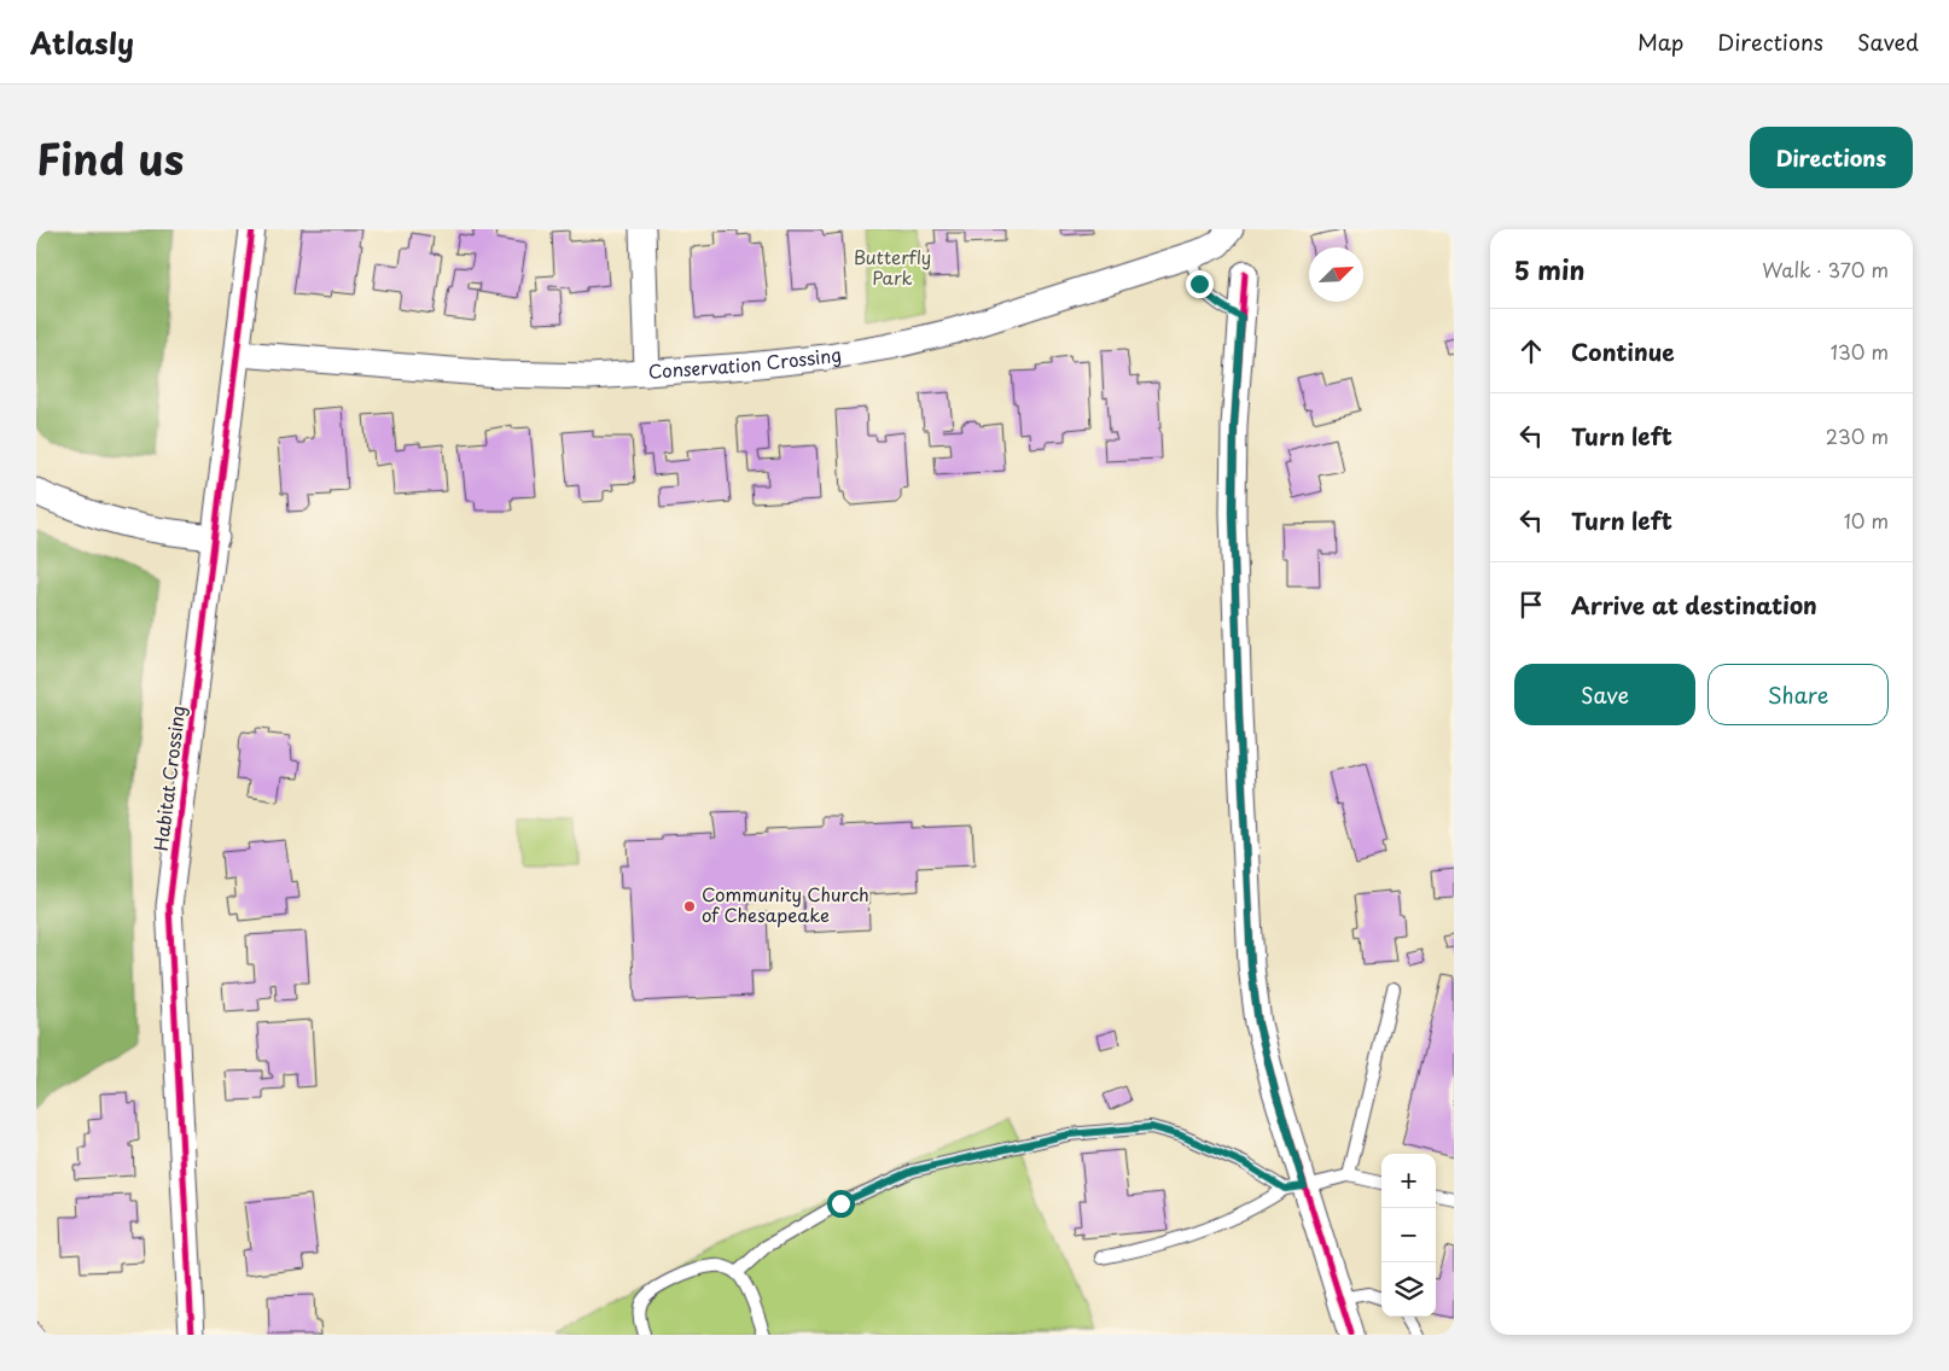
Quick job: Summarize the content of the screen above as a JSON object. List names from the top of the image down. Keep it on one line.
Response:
{"streets":{"street":["Conservation Crossing","Habitat Crossing"]},"crossings":[["Conservation Crossing","Habitat Crossing"]],"parks":["Butterfly Park"],"places":["Community Church of Chesapeake"],"north":"top right","page":{"header":"Atlasly","nav":["Map","Directions","Saved"],"title":"Find us","buttons":["Directions",["Save","Share"]],"heading":["5 min","Walk · 370 m"],"list":[["Continue","130 m"],["Turn left","230 m"],["Turn left","10 m"],"Arrive at destination"],"map_buttons":["+","−"]}}
